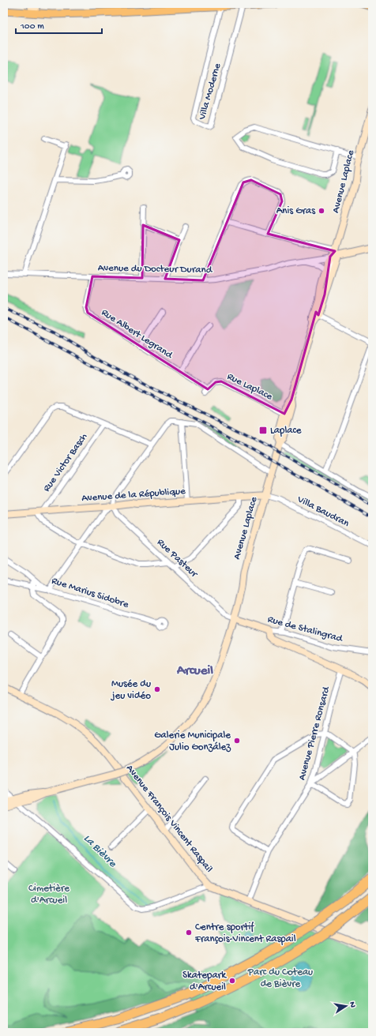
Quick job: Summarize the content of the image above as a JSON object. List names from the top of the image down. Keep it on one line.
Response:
{"streets":{"main road":["Avenue Laplace","Avenue de la République","Rue de Stalingrad","Avenue François Vincent Raspail"],"street":["Villa Moderne","Avenue du Docteur Durand","Rue Albert Legrand","Rue Laplace","Rue Victor Basch","Villa Baudran","Rue Pasteur","Rue Marius Sidobre","Avenue Pierre Ronsard"]},"crossings":[["Avenue Laplace","Avenue du Docteur Durand"],["Avenue Laplace","Rue Laplace"],["Avenue Laplace","Avenue de la République"],["Avenue Laplace","Villa Baudran"],["Avenue Laplace","Rue Pasteur"],["Avenue Laplace","Rue de Stalingrad"],["Avenue du Docteur Durand","Rue Albert Legrand"],["Rue Albert Legrand","Rue Laplace"],["Rue Victor Basch","Avenue de la République"],["Avenue de la République","Villa Baudran"],["Avenue de la République","Rue Pasteur"],["Rue Pasteur","Rue de Stalingrad"],["Avenue Pierre Ronsard","Avenue François Vincent Raspail"]],"districts":["Arcueil"],"water":["La Bièvre"],"parks":["Cimetière d'Arcueil","Parc du Coteau de Bièvre"],"places":{"other":["Anis Gras","Musée du jeu vidéo","Galerie Municipale Julio González","Centre sportif François-Vincent Raspail","Skatepark d'Arcueil"],"transit":["Laplace"]},"scale_bar":"100 m","north":"right"}
